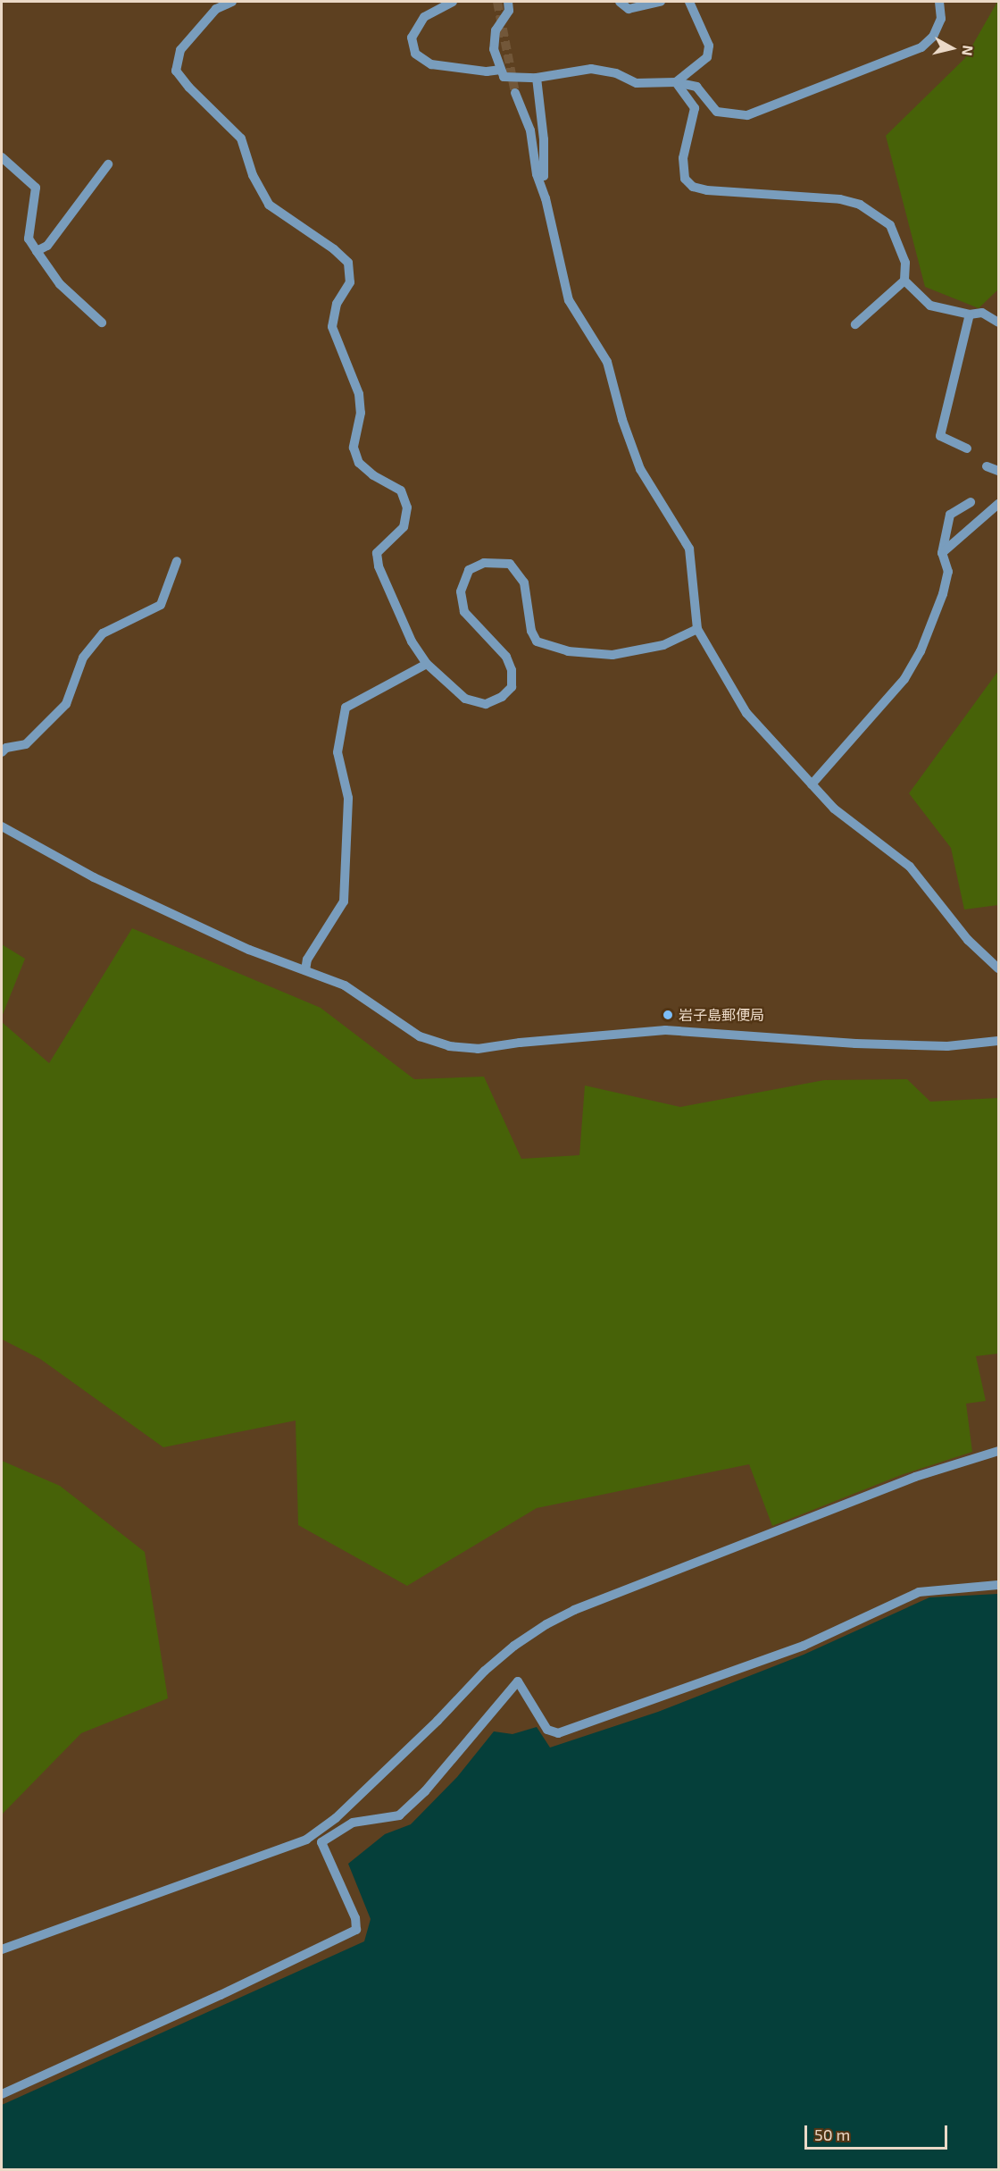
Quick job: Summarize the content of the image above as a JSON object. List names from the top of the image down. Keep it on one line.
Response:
{"places":["岩子島郵便局"],"scale_bar":"50 m","north":"right"}
